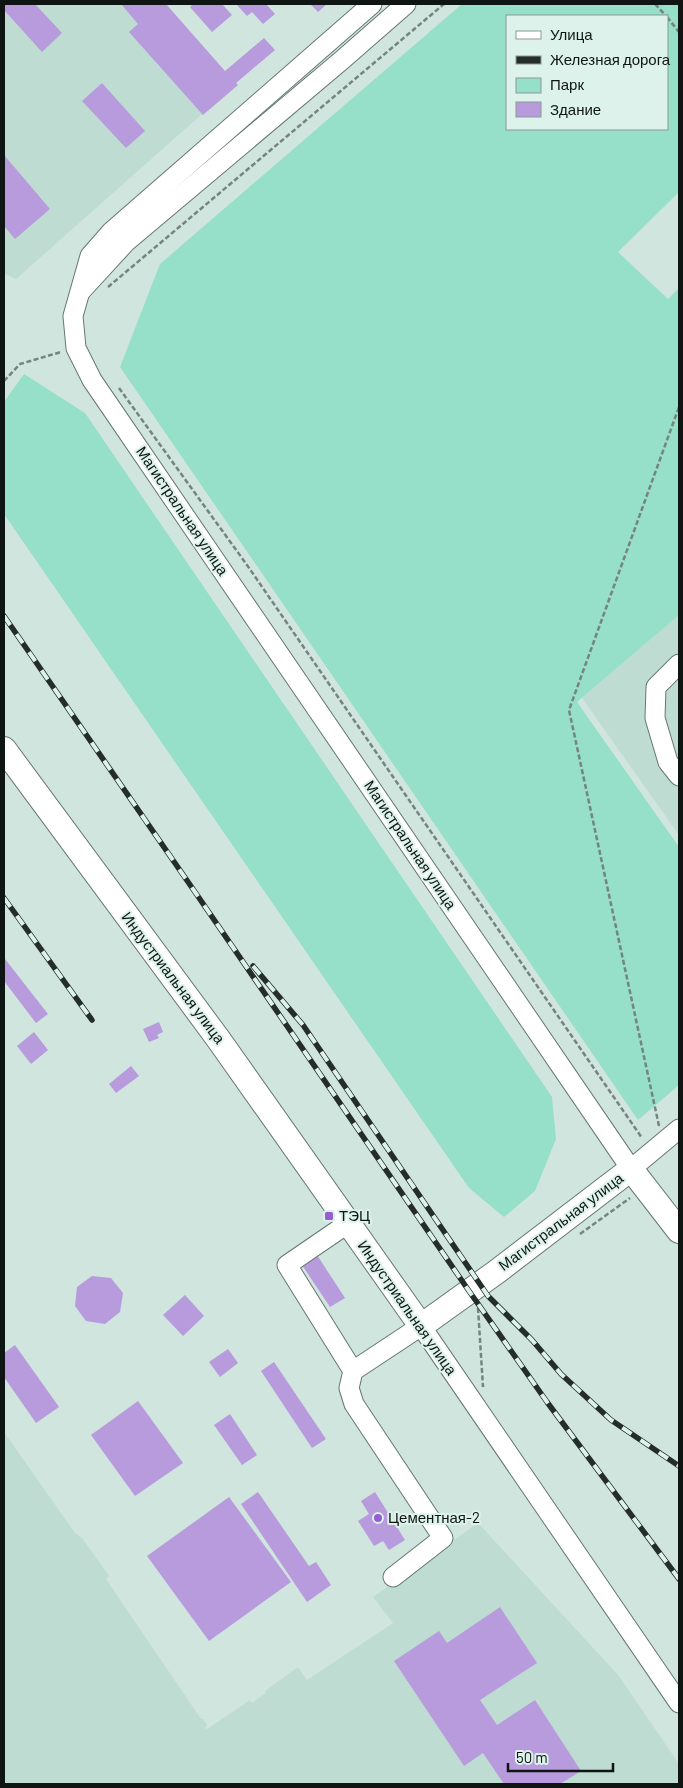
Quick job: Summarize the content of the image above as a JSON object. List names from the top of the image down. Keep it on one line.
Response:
{"streets":{"main road":["Магистральная улица","Индустриальная улица"]},"crossings":[["Магистральная улица","Индустриальная улица"]],"places":{"transit":["ТЭЦ"],"other":["Цементная-2"]},"legend":["Улица","Железная дорога","Парк","Здание"],"scale_bar":"50 m"}
